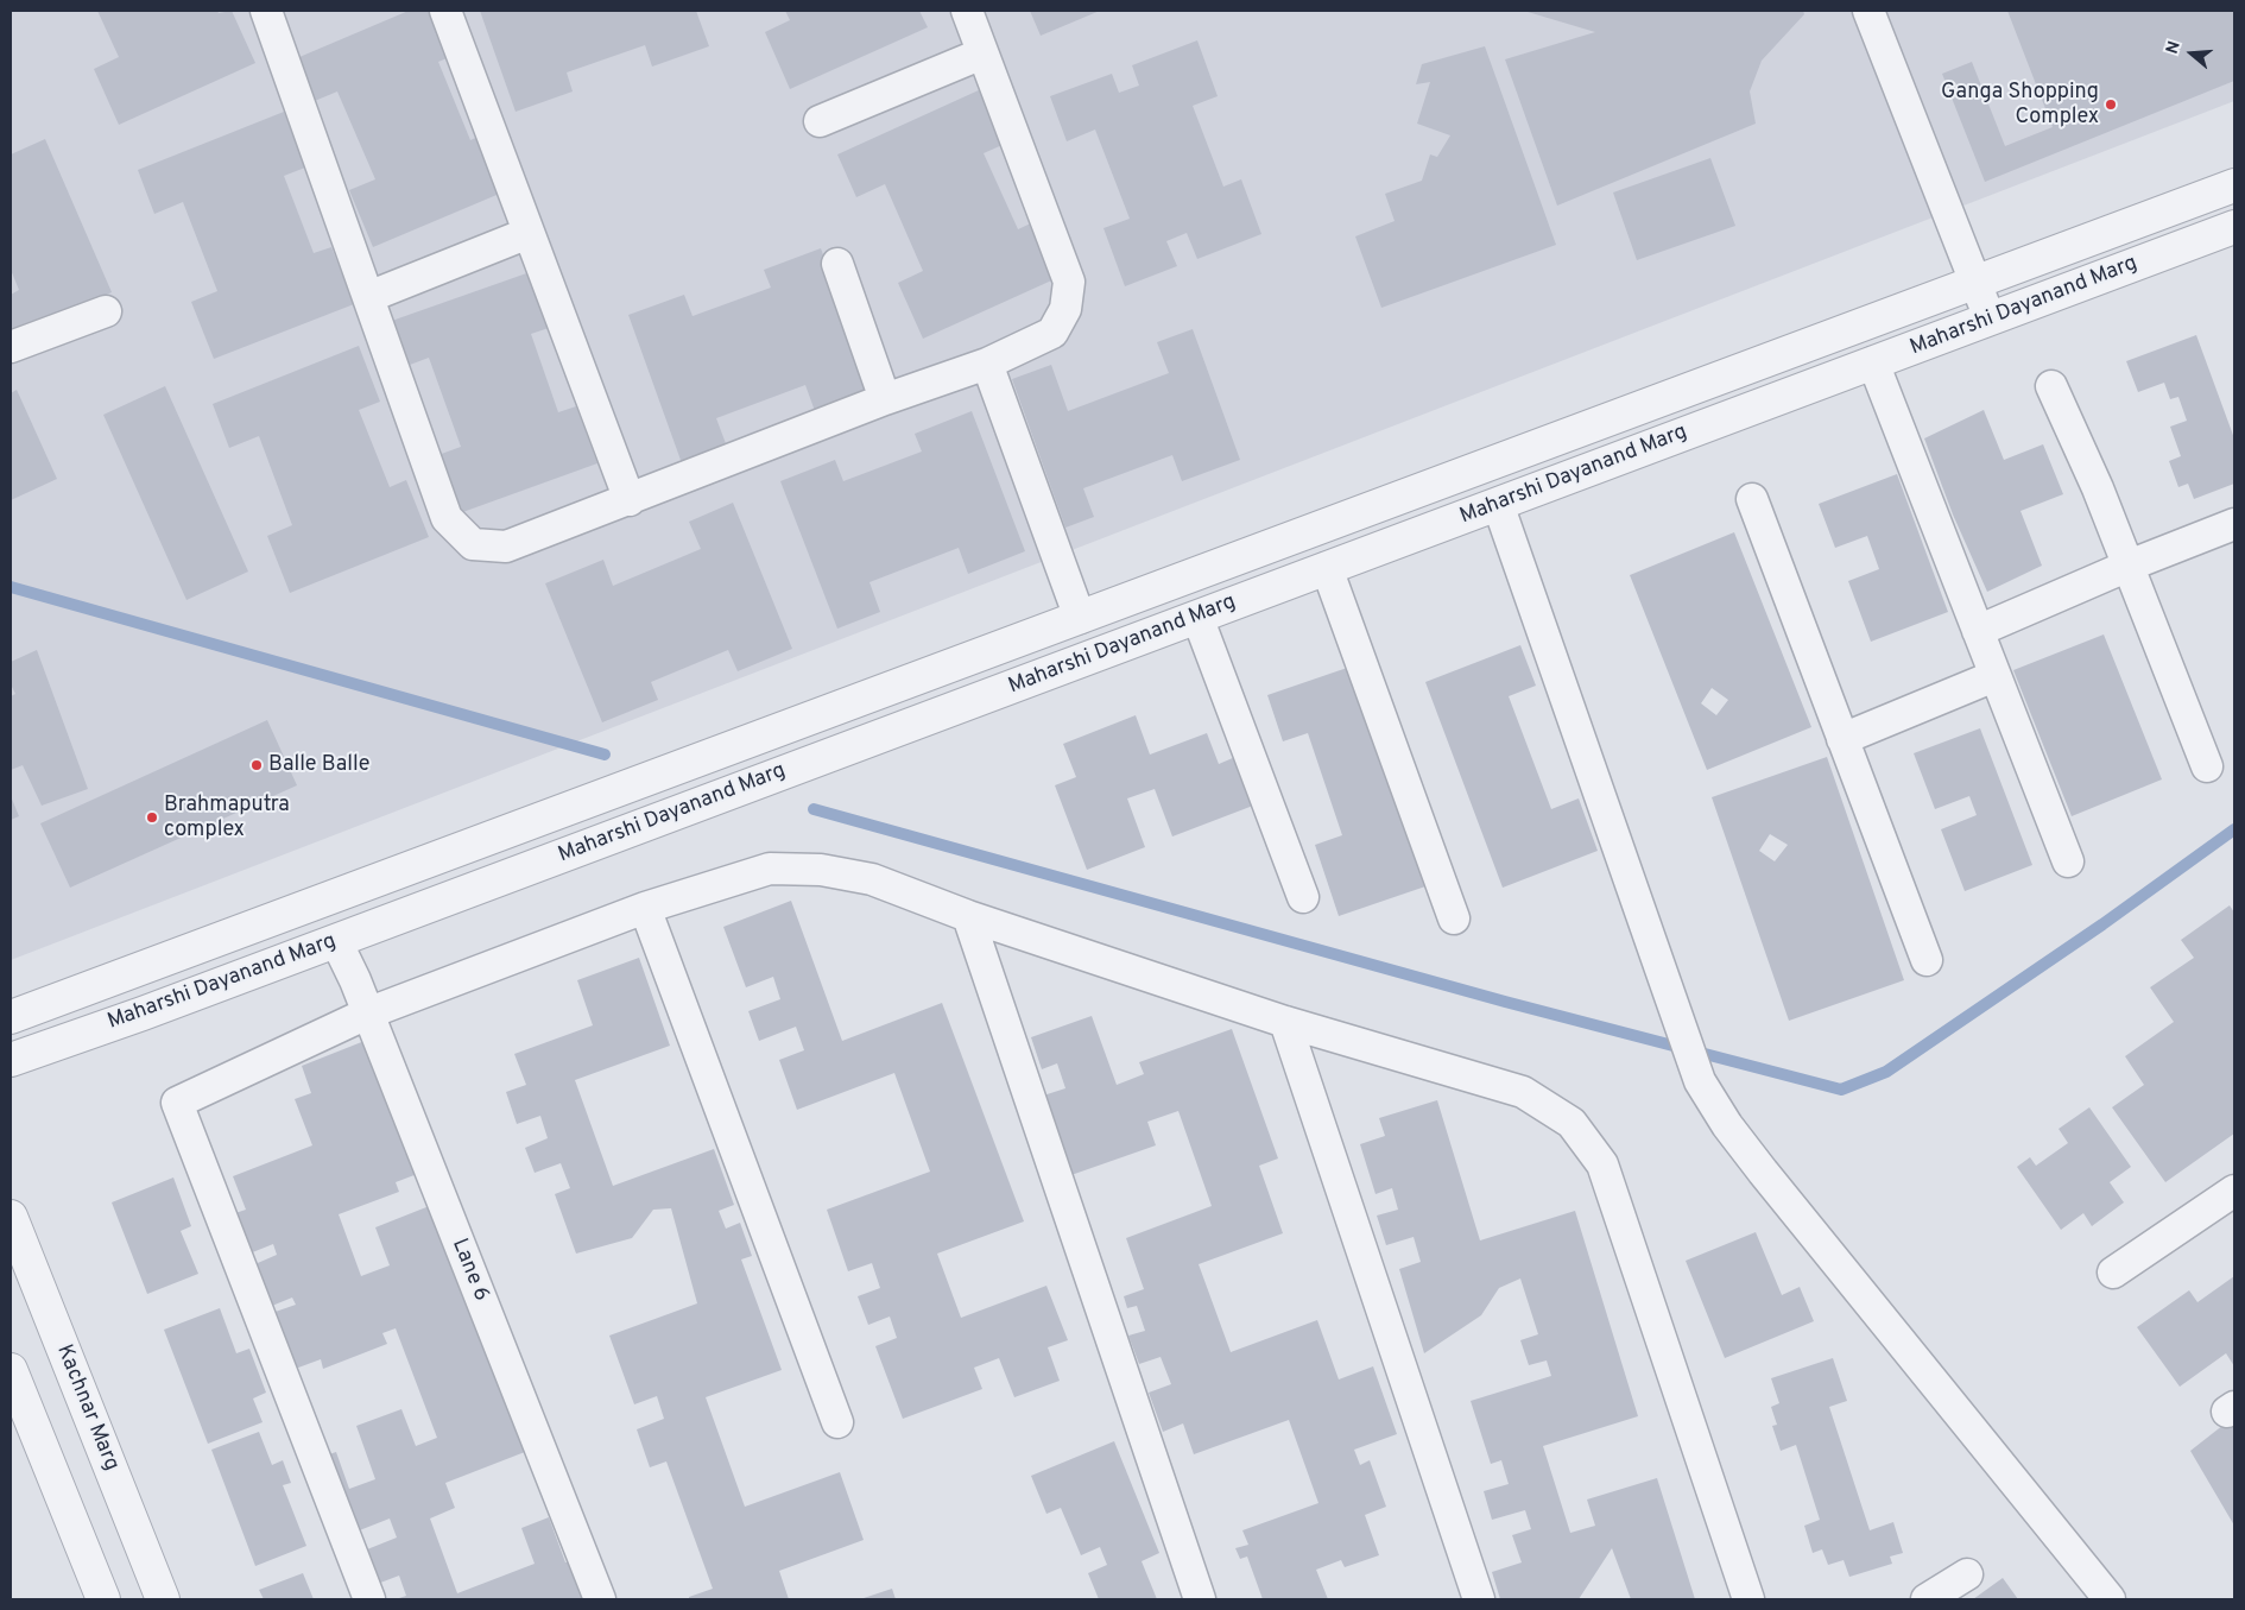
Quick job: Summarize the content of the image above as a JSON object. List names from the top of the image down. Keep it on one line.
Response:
{"streets":{"street":["Maharshi Dayanand Marg","Lane 6","Kachnar Marg"]},"crossings":[["Maharshi Dayanand Marg","Lane 6"]],"places":["Ganga Shopping Complex","Balle Balle","Brahmaputra complex"],"north":"left"}
